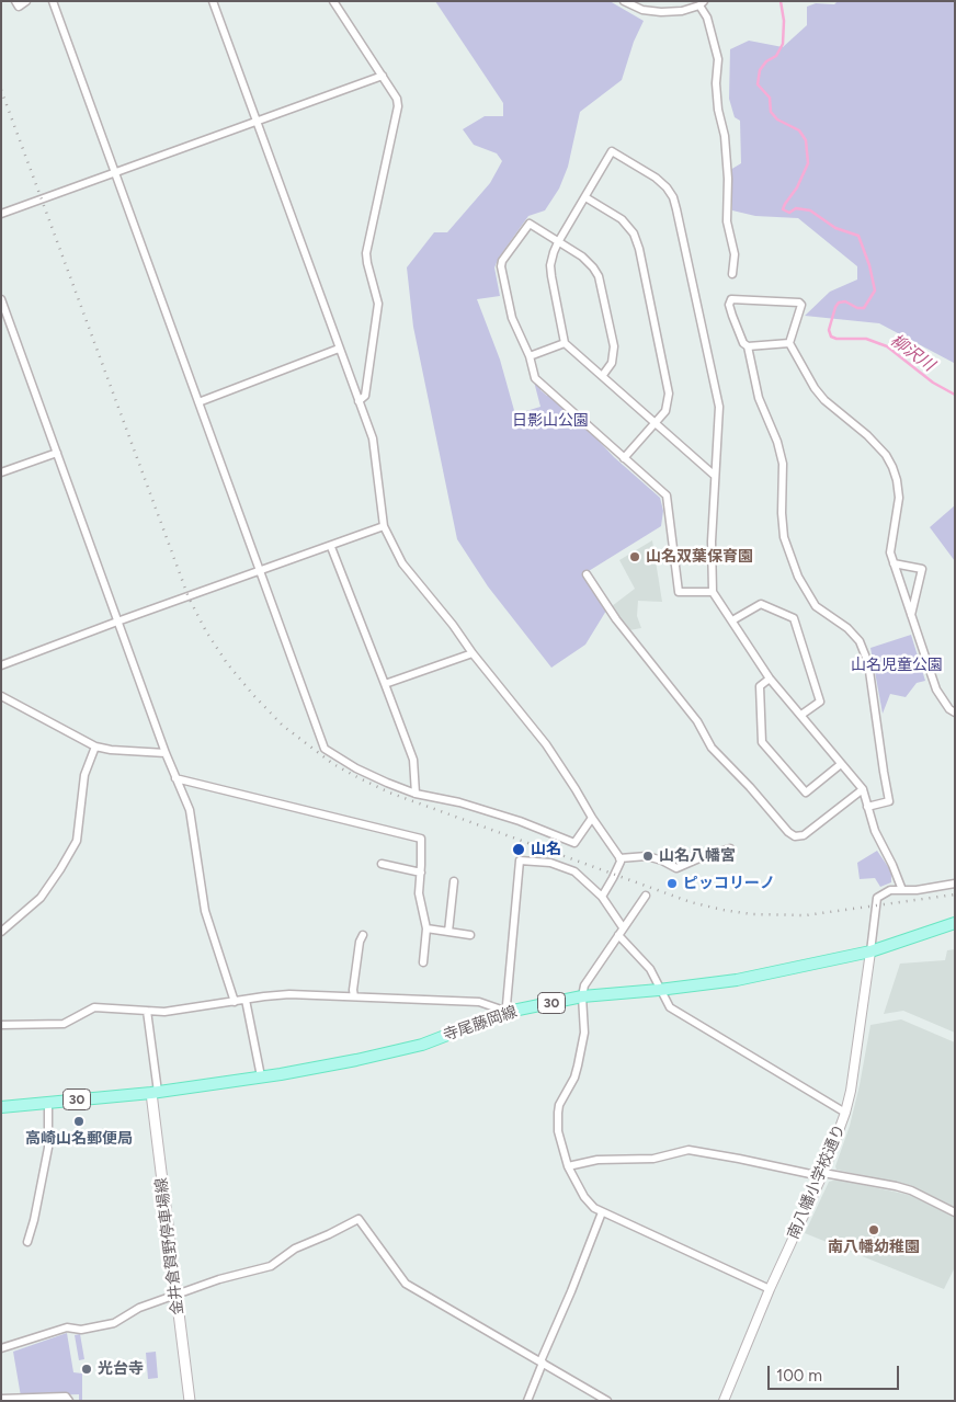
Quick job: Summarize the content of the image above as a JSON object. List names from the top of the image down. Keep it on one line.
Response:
{"streets":{"main road":["30","寺尾藤岡線","金井倉賀野停車場線"],"street":["南八幡小学校通り"]},"crossings":[["寺尾藤岡線","南八幡小学校通り"],["寺尾藤岡線","金井倉賀野停車場線"]],"water":["柳沢川"],"parks":["日影山公園","山名児童公園"],"places":["山名双葉保育園","山名","山名八幡宮","ピッコリーノ","高崎山名郵便局","南八幡幼稚園","光台寺"],"scale_bar":"100 m"}
